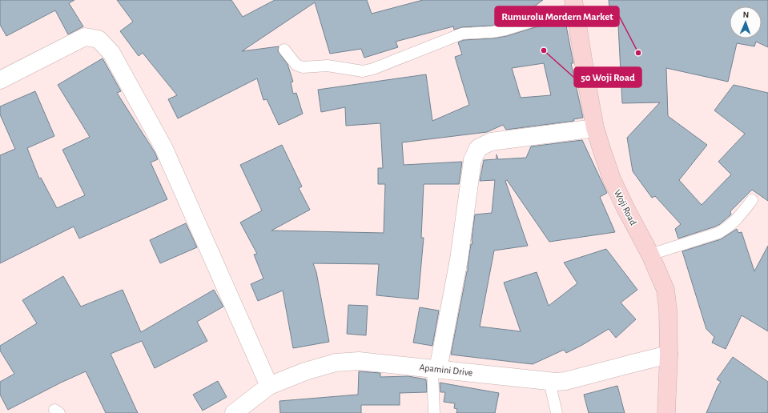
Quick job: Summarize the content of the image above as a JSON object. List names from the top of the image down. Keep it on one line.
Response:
{"streets":{"main road":["Woji Road"],"street":["Apamini Drive"]},"crossings":[["Woji Road","Apamini Drive"]],"places":["50 Woji Road","Rumurolu Mordern Market"],"north":"top"}
